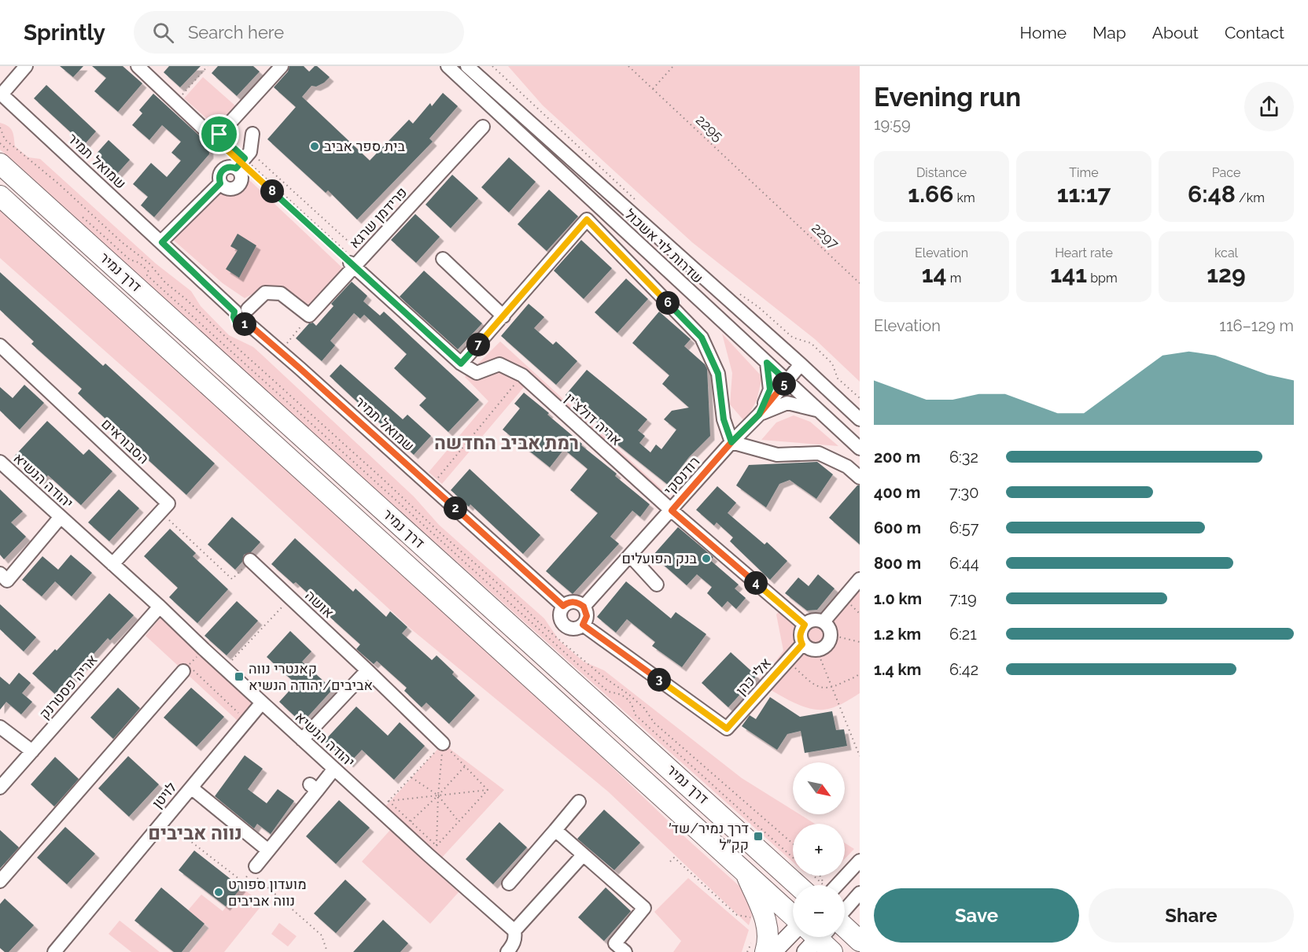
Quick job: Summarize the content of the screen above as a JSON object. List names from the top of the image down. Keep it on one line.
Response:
{"streets":{"highway":["דרך נמיר"],"street":["שמואל תמיר","פרידמן שרגא","שדרות לוי אשכול","אריה דולצ'ין","הסבוראים","רודנסקי","יהודה הנשיא","אושה","אלי כהן","אריה פסטרנק","לויטן"],"path":["2295","2297"]},"crossings":[["2295","2297"],["שמואל תמיר","רודנסקי"],["שמואל תמיר","אלי כהן"],["פרידמן שרגא","אריה דולצ'ין"],["שדרות לוי אשכול","רודנסקי"],["אריה דולצ'ין","רודנסקי"],["אריה דולצ'ין","אלי כהן"],["רודנסקי","אלי כהן"],["יהודה הנשיא","אריה פסטרנק"],["יהודה הנשיא","לויטן"]],"districts":["רמת אביב החדשה","נווה אביבים"],"places":{"other":["בית ספר אביב","בנק הפועלים","מועדון ספורט נווה אביבים"],"transit":["קאנטרי נווה אביבים/יהודה הנשיא","דרך נמיר/שד׳ קק״ל"]},"north":"bottom right","page":{"header":"Sprintly","search":"Search here","nav":["Home","Map","About","Contact"],"heading":["Evening run","19:59"],"stats":[["Distance","1.66 km"],["Time","11:17"],["Pace","6:48 /km"],["Elevation","14 m"],["Heart rate","141 bpm"],["kcal","129"]],"pins":["8","6","1","7","5","2","4","3"],"chart":["Elevation","116–129 m"],"list":[{"name":"200 m","note":"6:32"},{"name":"400 m","note":"7:30"},{"name":"600 m","note":"6:57"},{"name":"800 m","note":"6:44"},{"name":"1.0 km","note":"7:19"},{"name":"1.2 km","note":"6:21"},{"name":"1.4 km","note":"6:42"}],"map_buttons":["+","−"],"buttons":["Save","Share"]}}
